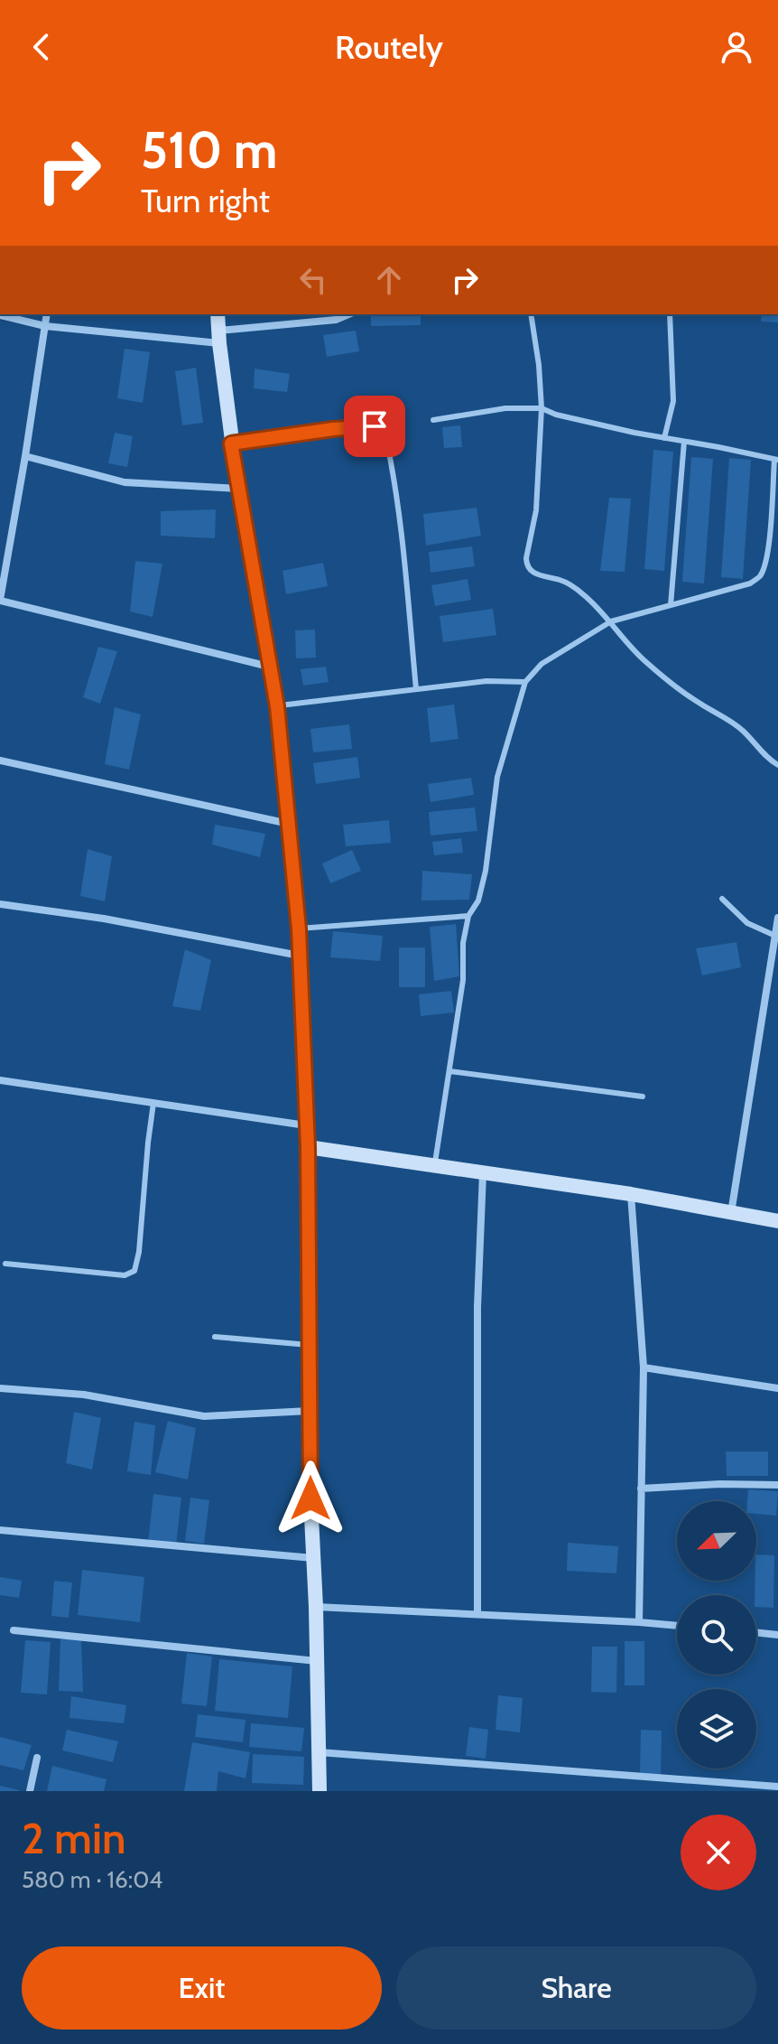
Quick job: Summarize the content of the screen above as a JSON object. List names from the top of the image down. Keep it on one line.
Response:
{"north":"bottom left","page":{"header":"Routely","turn":["510 m","Turn right"],"heading":["2 min","580 m · 16:04"],"buttons":["Exit","Share"]}}
